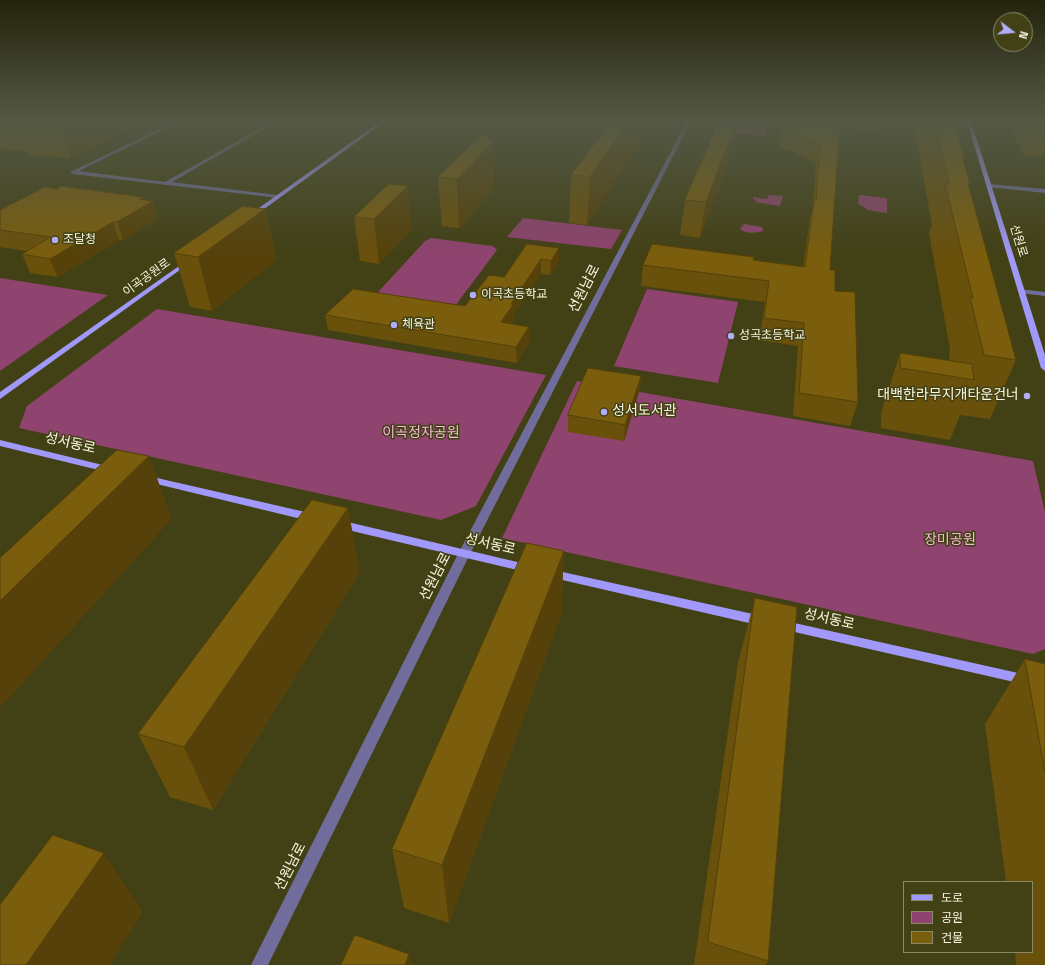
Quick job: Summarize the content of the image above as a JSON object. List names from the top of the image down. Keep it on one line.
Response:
{"streets":{"main road":["선원로","이곡공원로","성서동로"],"street":["선원남로"]},"crossings":[["선원남로","성서동로"]],"parks":["이곡정자공원","장미공원"],"places":["조달청","이곡초등학교","체육관","성곡초등학교","대백한라무지개타운건너","성서도서관"],"legend":["도로","공원","건물"],"north":"right"}
